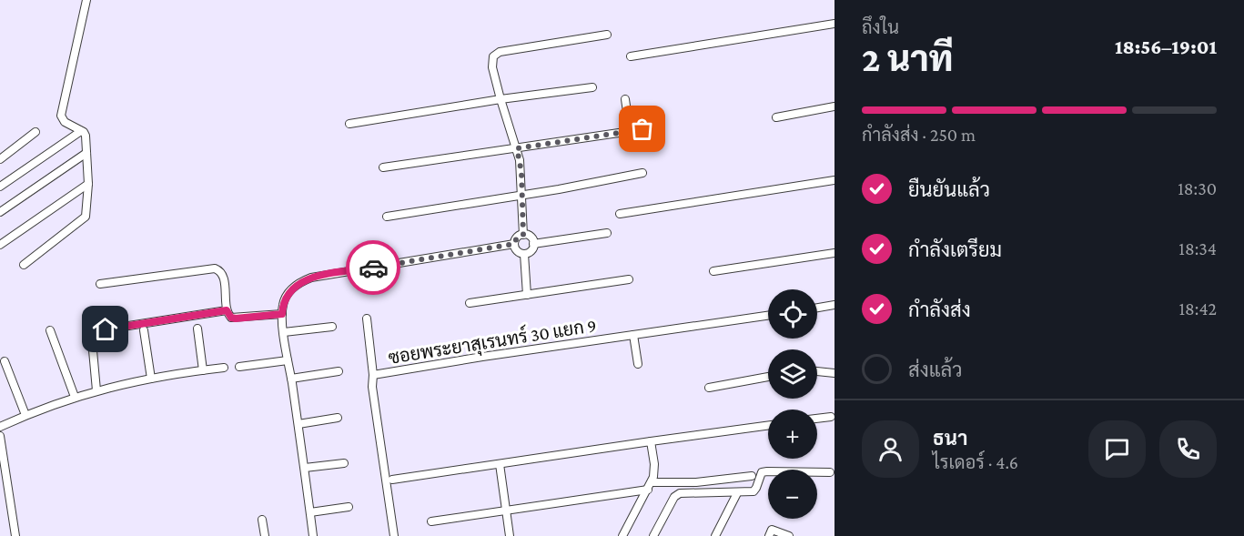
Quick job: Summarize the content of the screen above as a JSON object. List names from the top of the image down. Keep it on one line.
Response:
{"streets":{"street":["ซอยพระยาสุเรนทร์ 30 แยก 9"]},"page":{"heading":["2 นาที","ถึงใน","18:56–19:01"],"panel":["ธนา","ไรเดอร์ · 4.6"],"bar":"กำลังส่ง · 250 m","list":[["ยืนยันแล้ว","18:30"],["กำลังเตรียม","18:34"],["กำลังส่ง","18:42"],"ส่งแล้ว"],"map_buttons":["+","−"]}}
